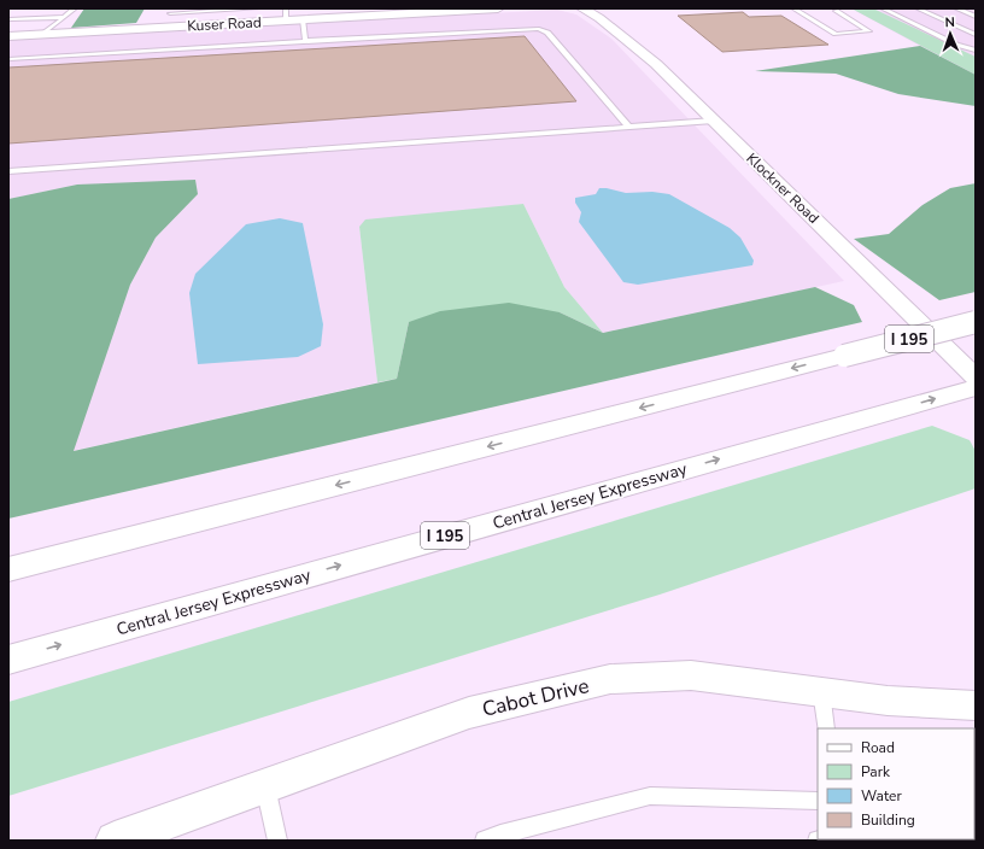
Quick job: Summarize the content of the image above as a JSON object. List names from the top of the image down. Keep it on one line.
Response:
{"streets":{"main road":["Kuser Road","Klockner Road","I 195","Central Jersey Expressway"],"street":["Cabot Drive"]},"legend":["Road","Park","Water","Building"],"north":"top"}
